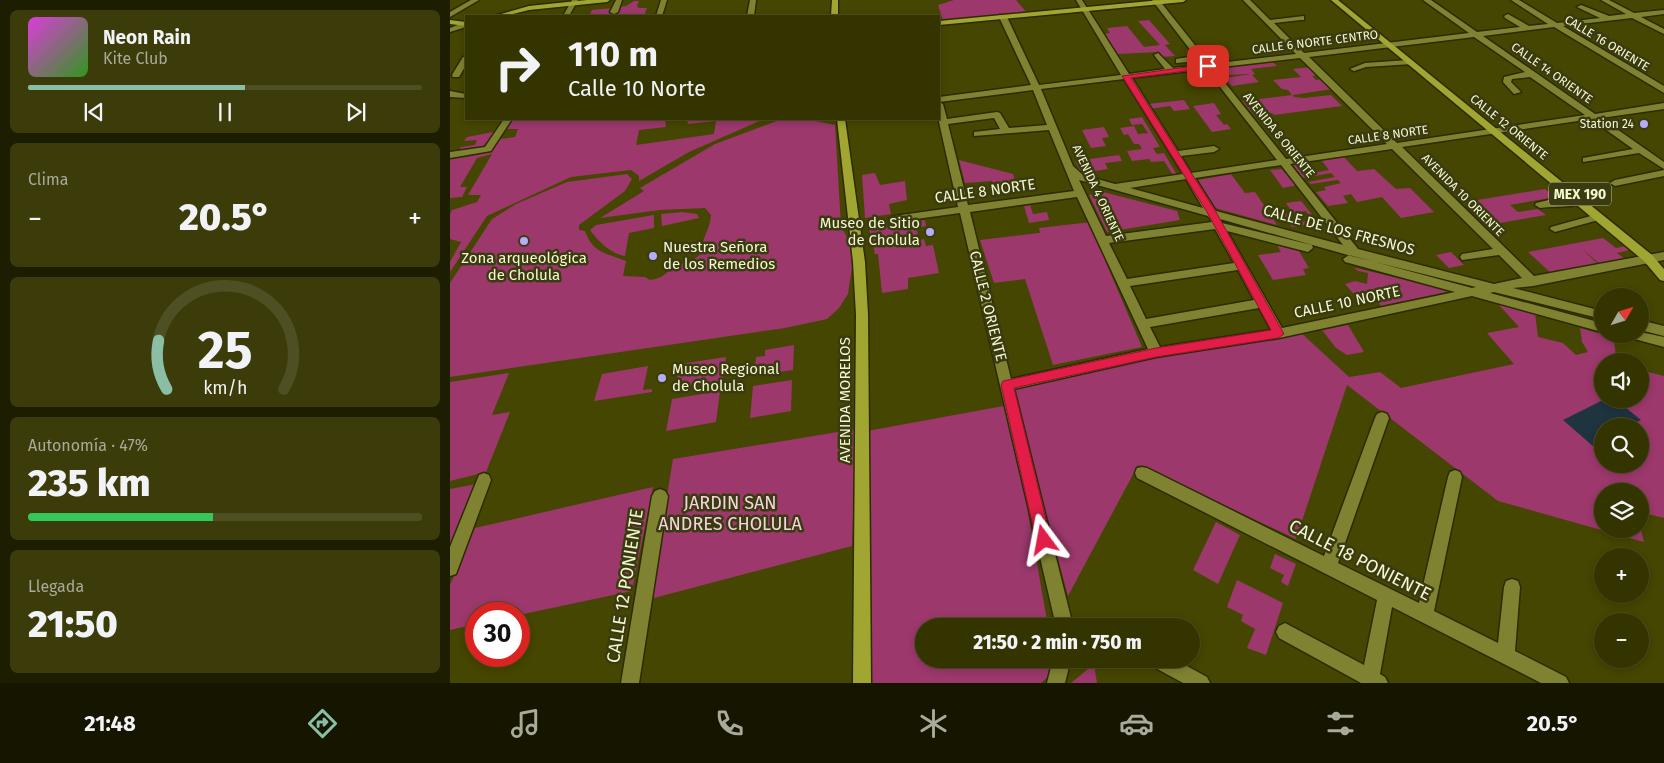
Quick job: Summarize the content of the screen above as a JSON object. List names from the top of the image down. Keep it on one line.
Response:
{"streets":{"main road":["CALLE 12 ORIENTE","MEX 190","AVENIDA MORELOS"],"street":["CALLE 6 NORTE CENTRO","CALLE 16 ORIENTE","CALLE 14 ORIENTE","AVENIDA 8 ORIENTE","CALLE 8 NORTE","AVENIDA 4 ORIENTE","AVENIDA 10 ORIENTE","CALLE DE LOS FRESNOS","CALLE 10 NORTE","CALLE 2 ORIENTE","CALLE 18 PONIENTE","CALLE 12 PONIENTE"]},"crossings":[["CALLE 6 NORTE CENTRO","CALLE 16 ORIENTE"],["CALLE 6 NORTE CENTRO","CALLE 14 ORIENTE"],["CALLE 6 NORTE CENTRO","CALLE 12 ORIENTE"],["CALLE 6 NORTE CENTRO","AVENIDA 8 ORIENTE"],["CALLE 6 NORTE CENTRO","AVENIDA 4 ORIENTE"],["CALLE 6 NORTE CENTRO","AVENIDA 10 ORIENTE"],["CALLE 14 ORIENTE","CALLE 8 NORTE"],["CALLE 12 ORIENTE","CALLE 8 NORTE"],["CALLE 12 ORIENTE","CALLE 10 NORTE"],["AVENIDA 8 ORIENTE","CALLE 8 NORTE"],["AVENIDA 8 ORIENTE","CALLE DE LOS FRESNOS"],["CALLE 8 NORTE","AVENIDA 4 ORIENTE"],["CALLE 8 NORTE","AVENIDA 10 ORIENTE"],["CALLE 8 NORTE","CALLE DE LOS FRESNOS"],["CALLE 8 NORTE","CALLE 2 ORIENTE"],["AVENIDA 4 ORIENTE","CALLE DE LOS FRESNOS"],["AVENIDA 4 ORIENTE","CALLE 10 NORTE"],["AVENIDA 10 ORIENTE","CALLE 10 NORTE"],["CALLE DE LOS FRESNOS","CALLE 10 NORTE"],["CALLE 10 NORTE","CALLE 2 ORIENTE"]],"parks":["JARDIN SAN ANDRES CHOLULA"],"places":["Station 24","Museo de Sitio de Cholula","Zona arqueológica de Cholula","Nuestra Señora de los Remedios","Museo Regional de Cholula"],"north":"top right","page":{"turn":["110 m","Calle 10 Norte"],"song":["Neon Rain","Kite Club"],"tile":["Clima",["Autonomía · 47%","235 km"],["Llegada","21:50"]],"heat":["−","20.5°","+"],"map_buttons":["+","−"],"limit":"30","trip":"21:50 · 2 min · 750 m","tabs":["21:48","20.5°"],"gauge":["25","km/h"]}}
